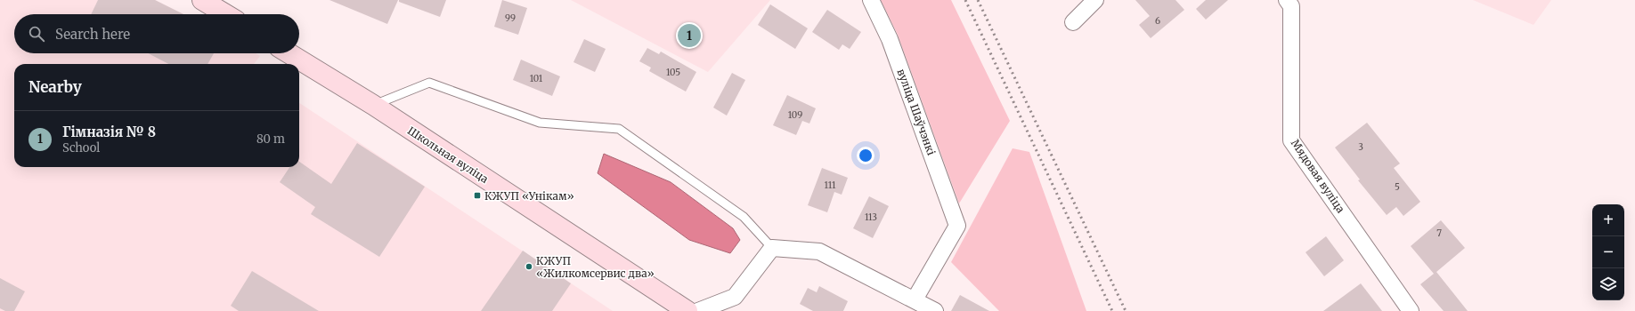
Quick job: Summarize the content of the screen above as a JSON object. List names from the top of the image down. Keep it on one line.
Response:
{"streets":{"street":["вуліца Шаўчэнкі","Школьная вуліца","Мядовая вуліца"]},"places":{"transit":["КЖУП «Унікам»"],"other":["КЖУП «Жилкомсервис два»"]},"house_numbers":["99","6","105","101","109","3","111","5","113","7"],"page":{"search":"Search here","pins":"1","heading":"Nearby","list":[{"mark":"1","name":"Гімназія № 8","note":"School","value":"80 m"}],"map_buttons":["+","−"]}}
